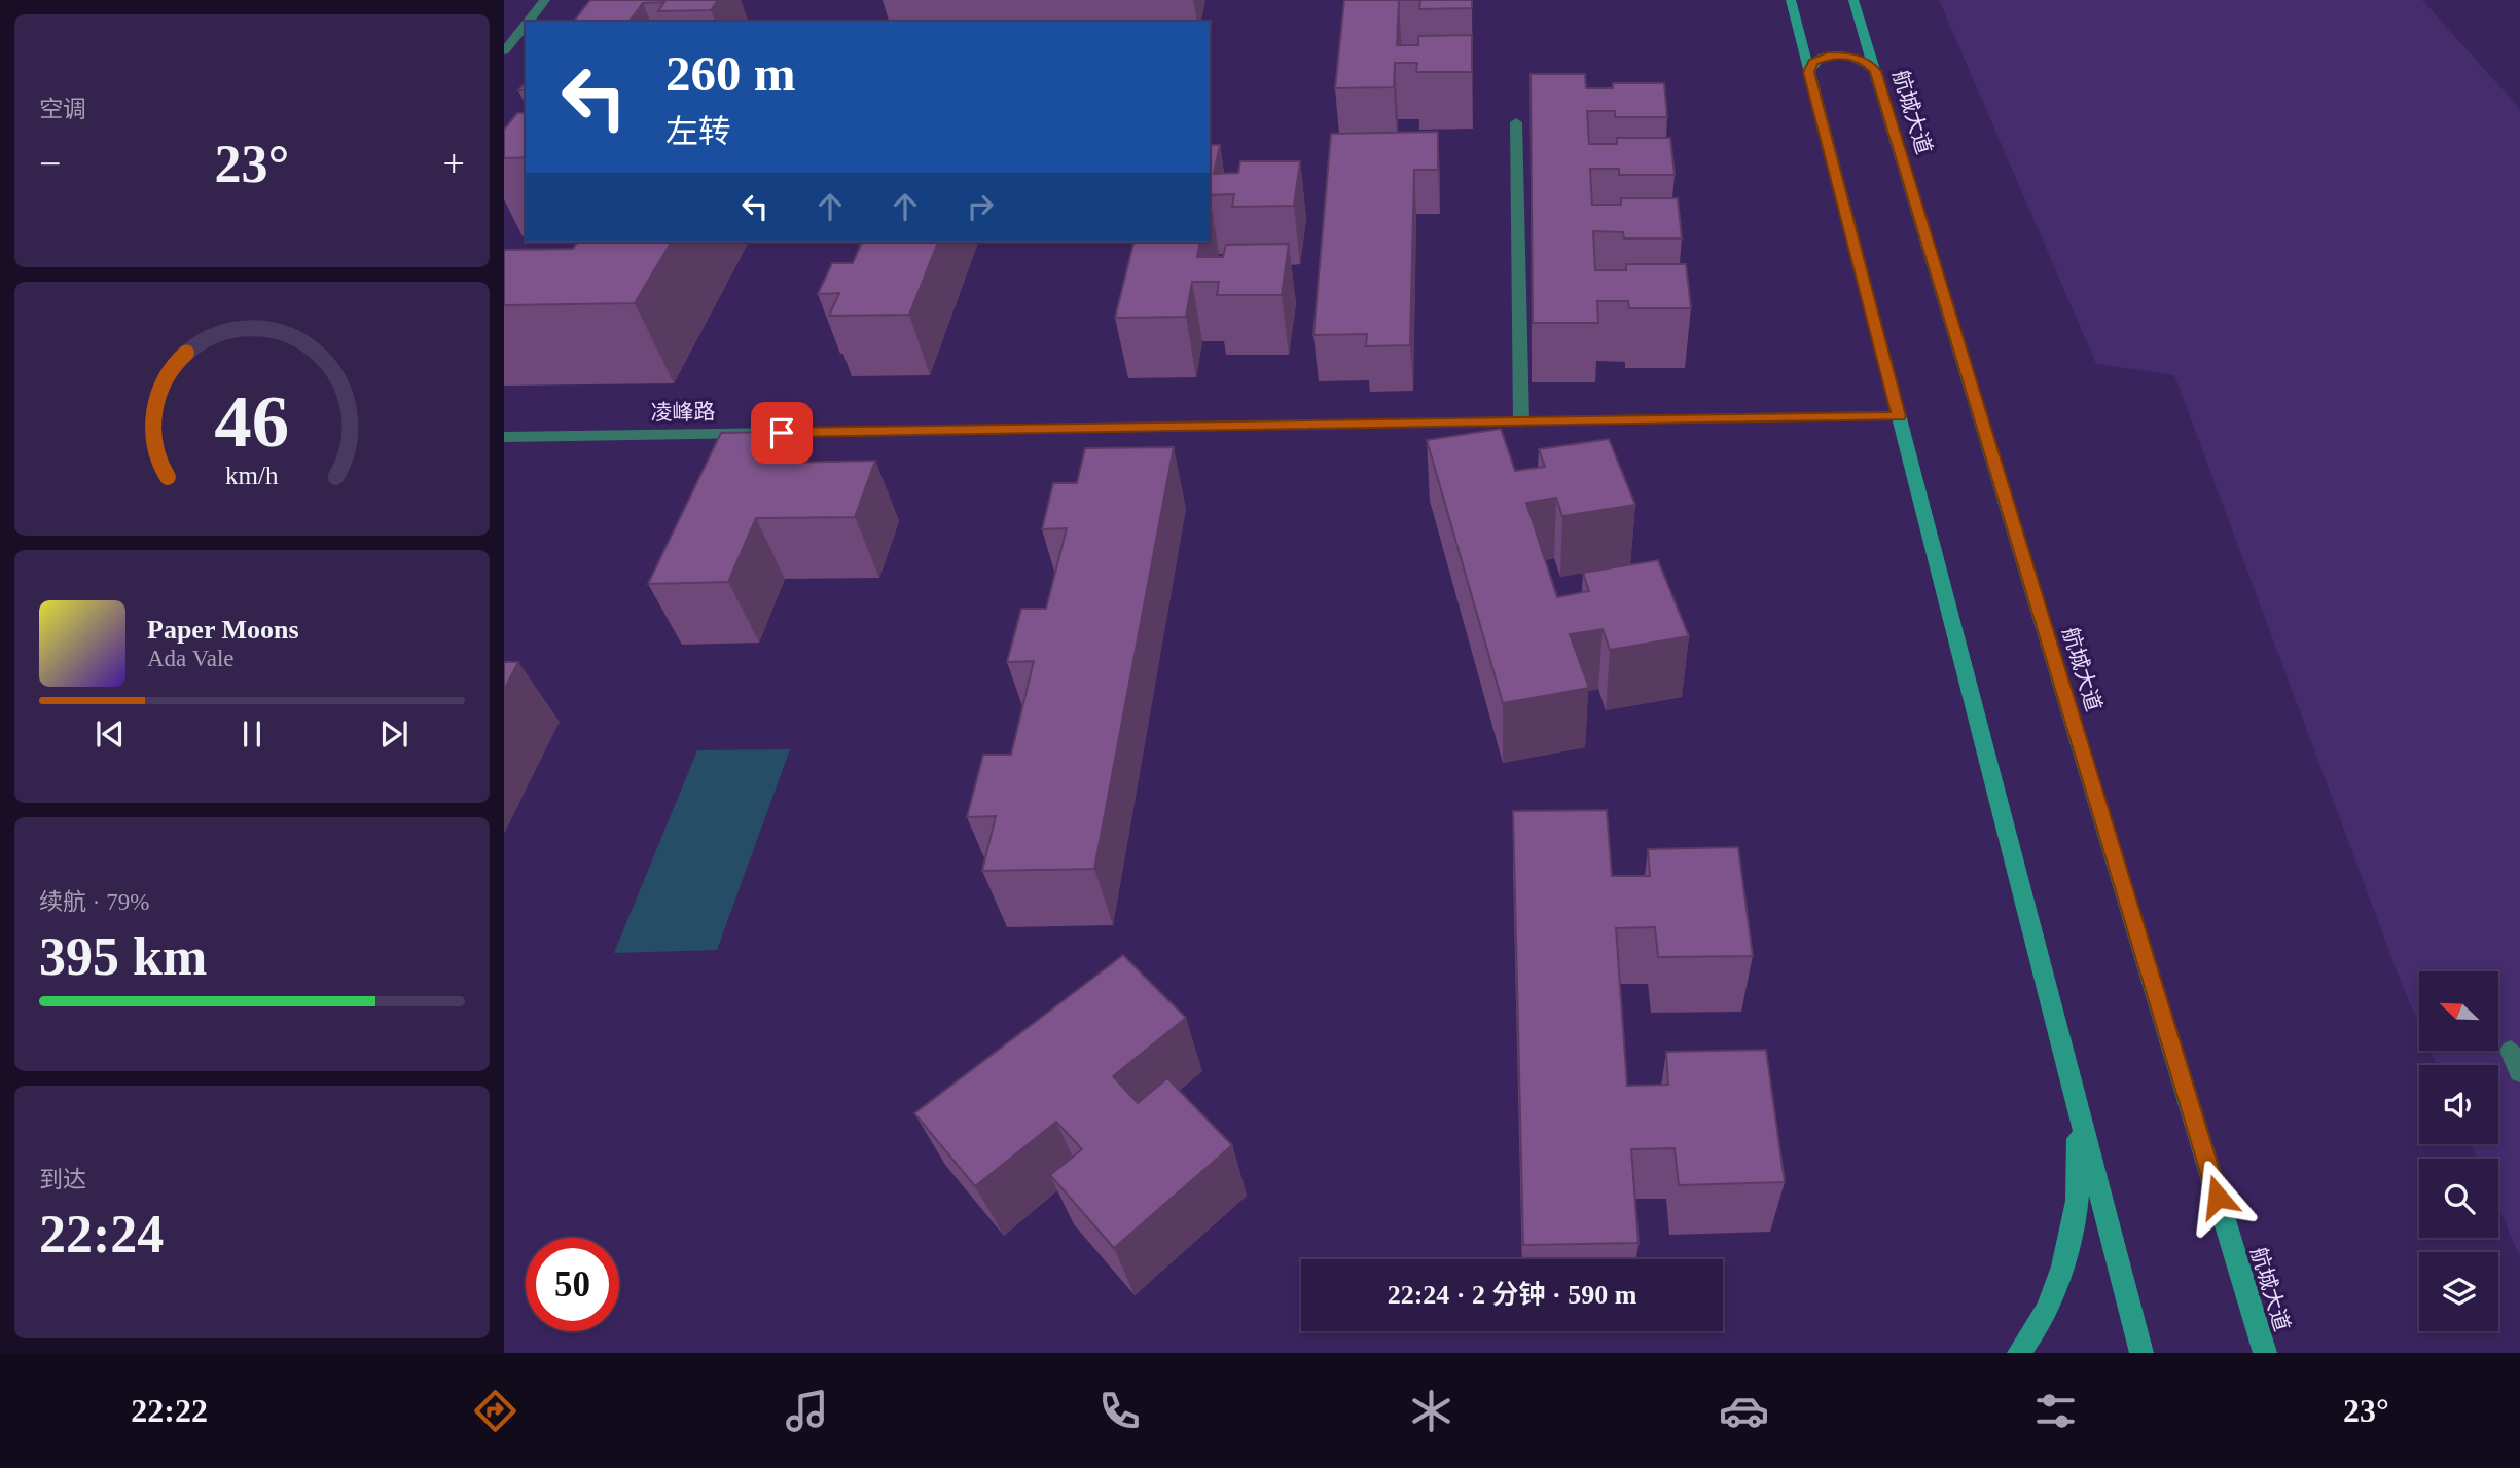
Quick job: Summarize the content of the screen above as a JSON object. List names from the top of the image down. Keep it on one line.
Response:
{"streets":{"main road":["航城大道"],"street":["凌峰路"]},"north":"top left","page":{"tile":["空调",["续航 · 79%","395 km"],["到达","22:24"]],"turn":["260 m","左转"],"heat":["−","23°","+"],"song":["Paper Moons","Ada Vale"],"limit":"50","trip":"22:24 · 2 分钟 · 590 m","tabs":["22:22","23°"],"gauge":["46","km/h"]}}
